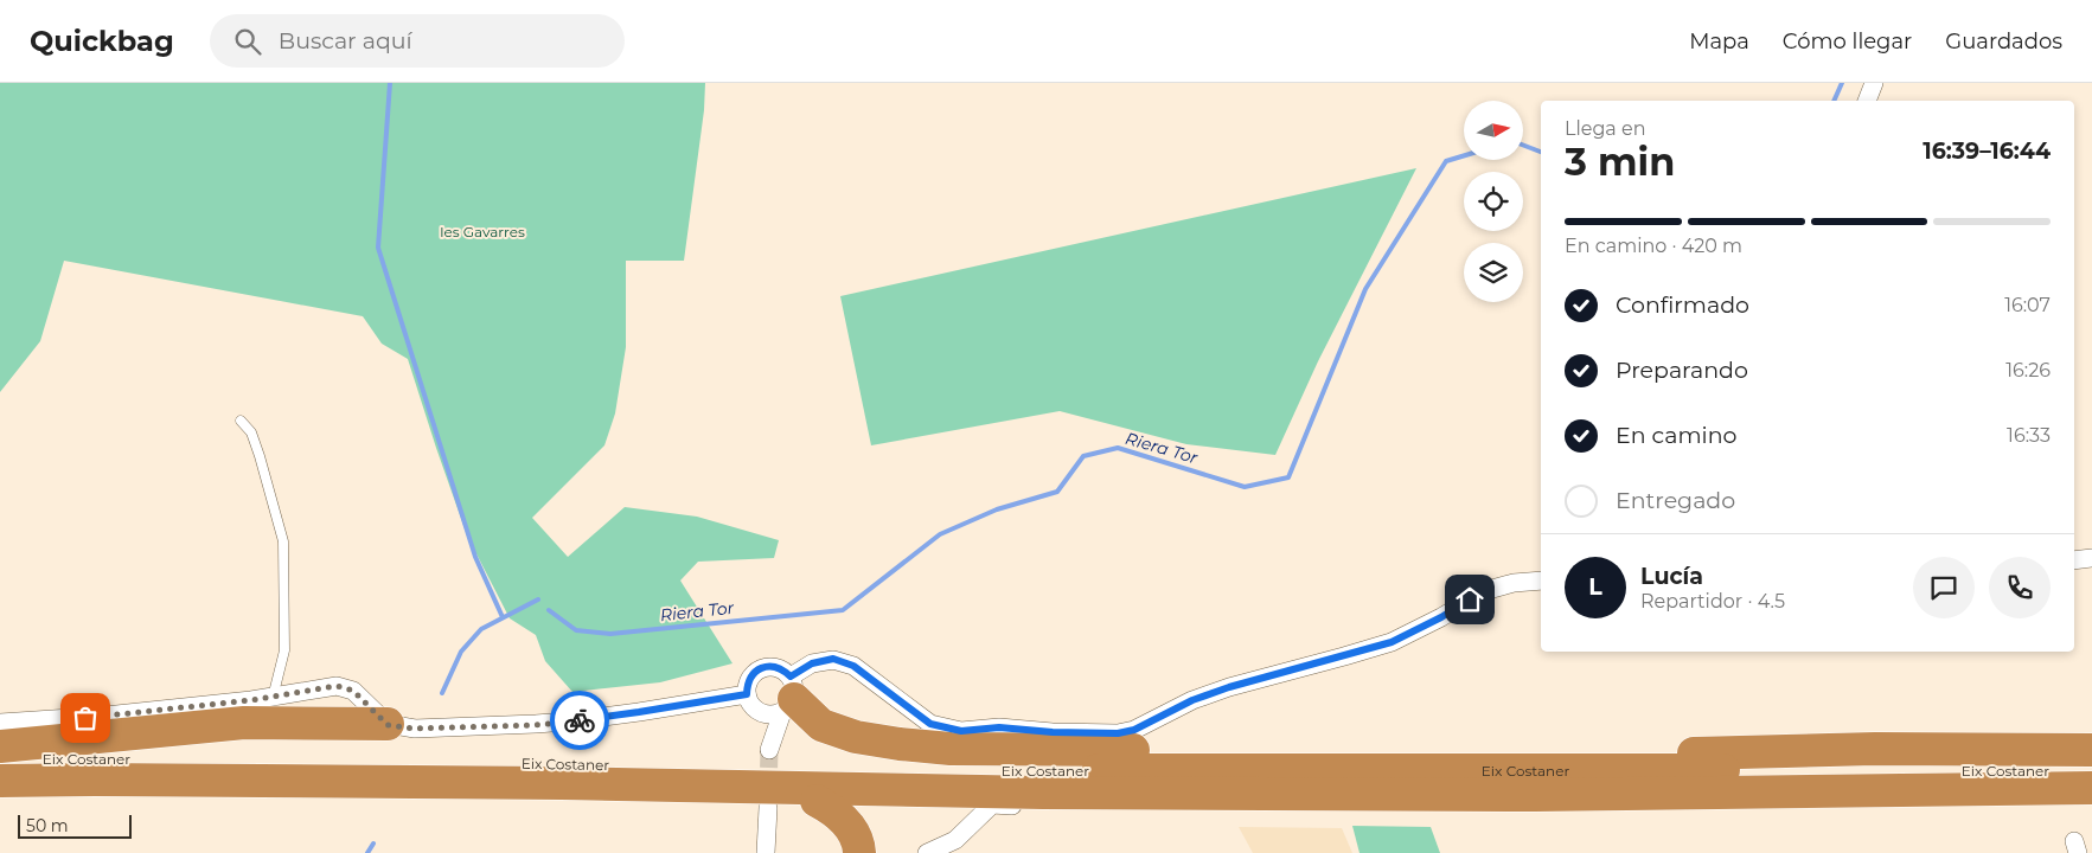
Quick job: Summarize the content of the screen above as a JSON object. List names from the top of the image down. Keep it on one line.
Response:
{"streets":{"highway":["Eix Costaner"]},"water":["Riera Tor"],"parks":["les Gavarres"],"scale_bar":"50 m","north":"right","page":{"header":"Quickbag","search":"Buscar aquí","nav":["Mapa","Cómo llegar","Guardados"],"heading":["3 min","Llega en","16:39–16:44"],"panel":["Lucía","Repartidor · 4.5"],"bar":"En camino · 420 m","list":[["Confirmado","16:07"],["Preparando","16:26"],["En camino","16:33"],"Entregado"],"round":"L","scale":"50 m"}}
